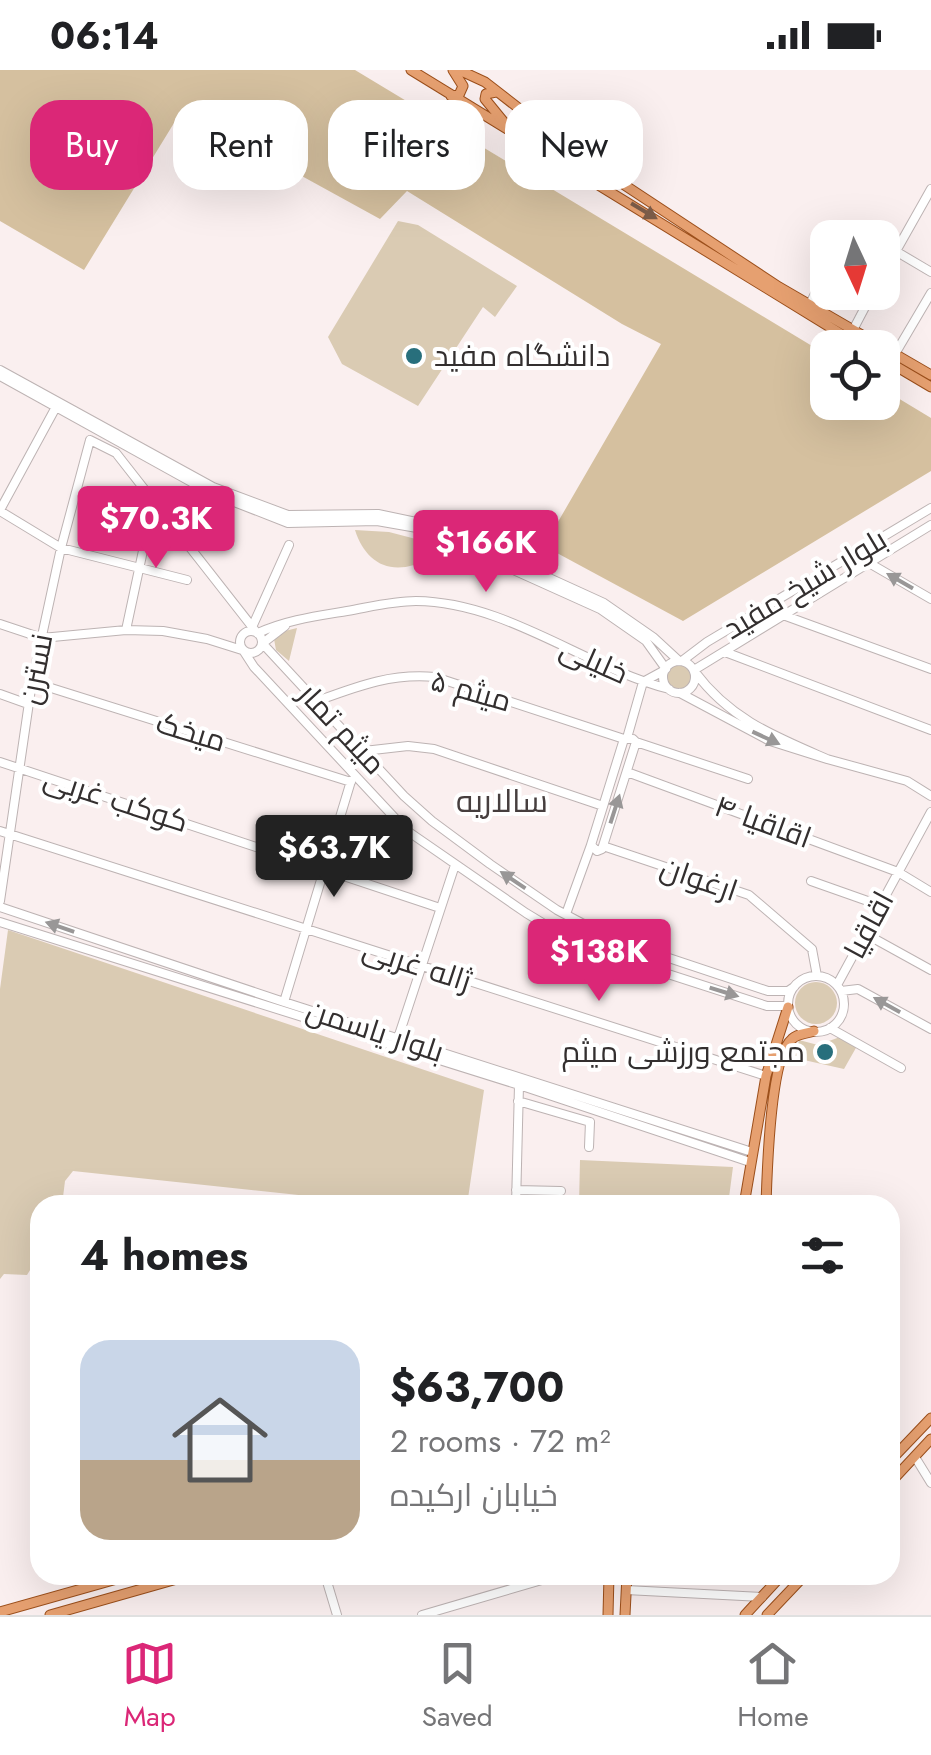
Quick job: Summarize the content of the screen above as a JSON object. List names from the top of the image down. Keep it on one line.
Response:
{"streets":{"street":["بلوار شیخ مفید","خلیلی","نسترن","میثم ۵","میثم تمار","میخک","کوکب غربی","اقاقیا ۴","ارغوان","اقاقیا","ژاله غربی","بلوار یاسمن"]},"crossings":[["بلوار شیخ مفید","خلیلی"],["نسترن","میخک"],["نسترن","کوکب غربی"],["نسترن","ژاله غربی"],["نسترن","بلوار یاسمن"],["میثم ۵","میثم تمار"],["میثم تمار","میخک"],["میثم تمار","ارغوان"],["میثم تمار","اقاقیا"],["اقاقیا ۴","اقاقیا"],["ارغوان","اقاقیا"]],"districts":["سالاریه"],"places":["دانشگاه مفید","مجتمع ورزشی میثم"],"north":"bottom","page":{"status":"06:14","chip":["Buy","Rent","Filters","New"],"price":["$70.3K","$166K","$63.7K","$138K"],"heading":"4 homes","list":[{"name":"$63,700","note":"2 rooms · 72 m² · خیابان ارکیده"}],"tabs":["Map","Saved","Home"]}}
